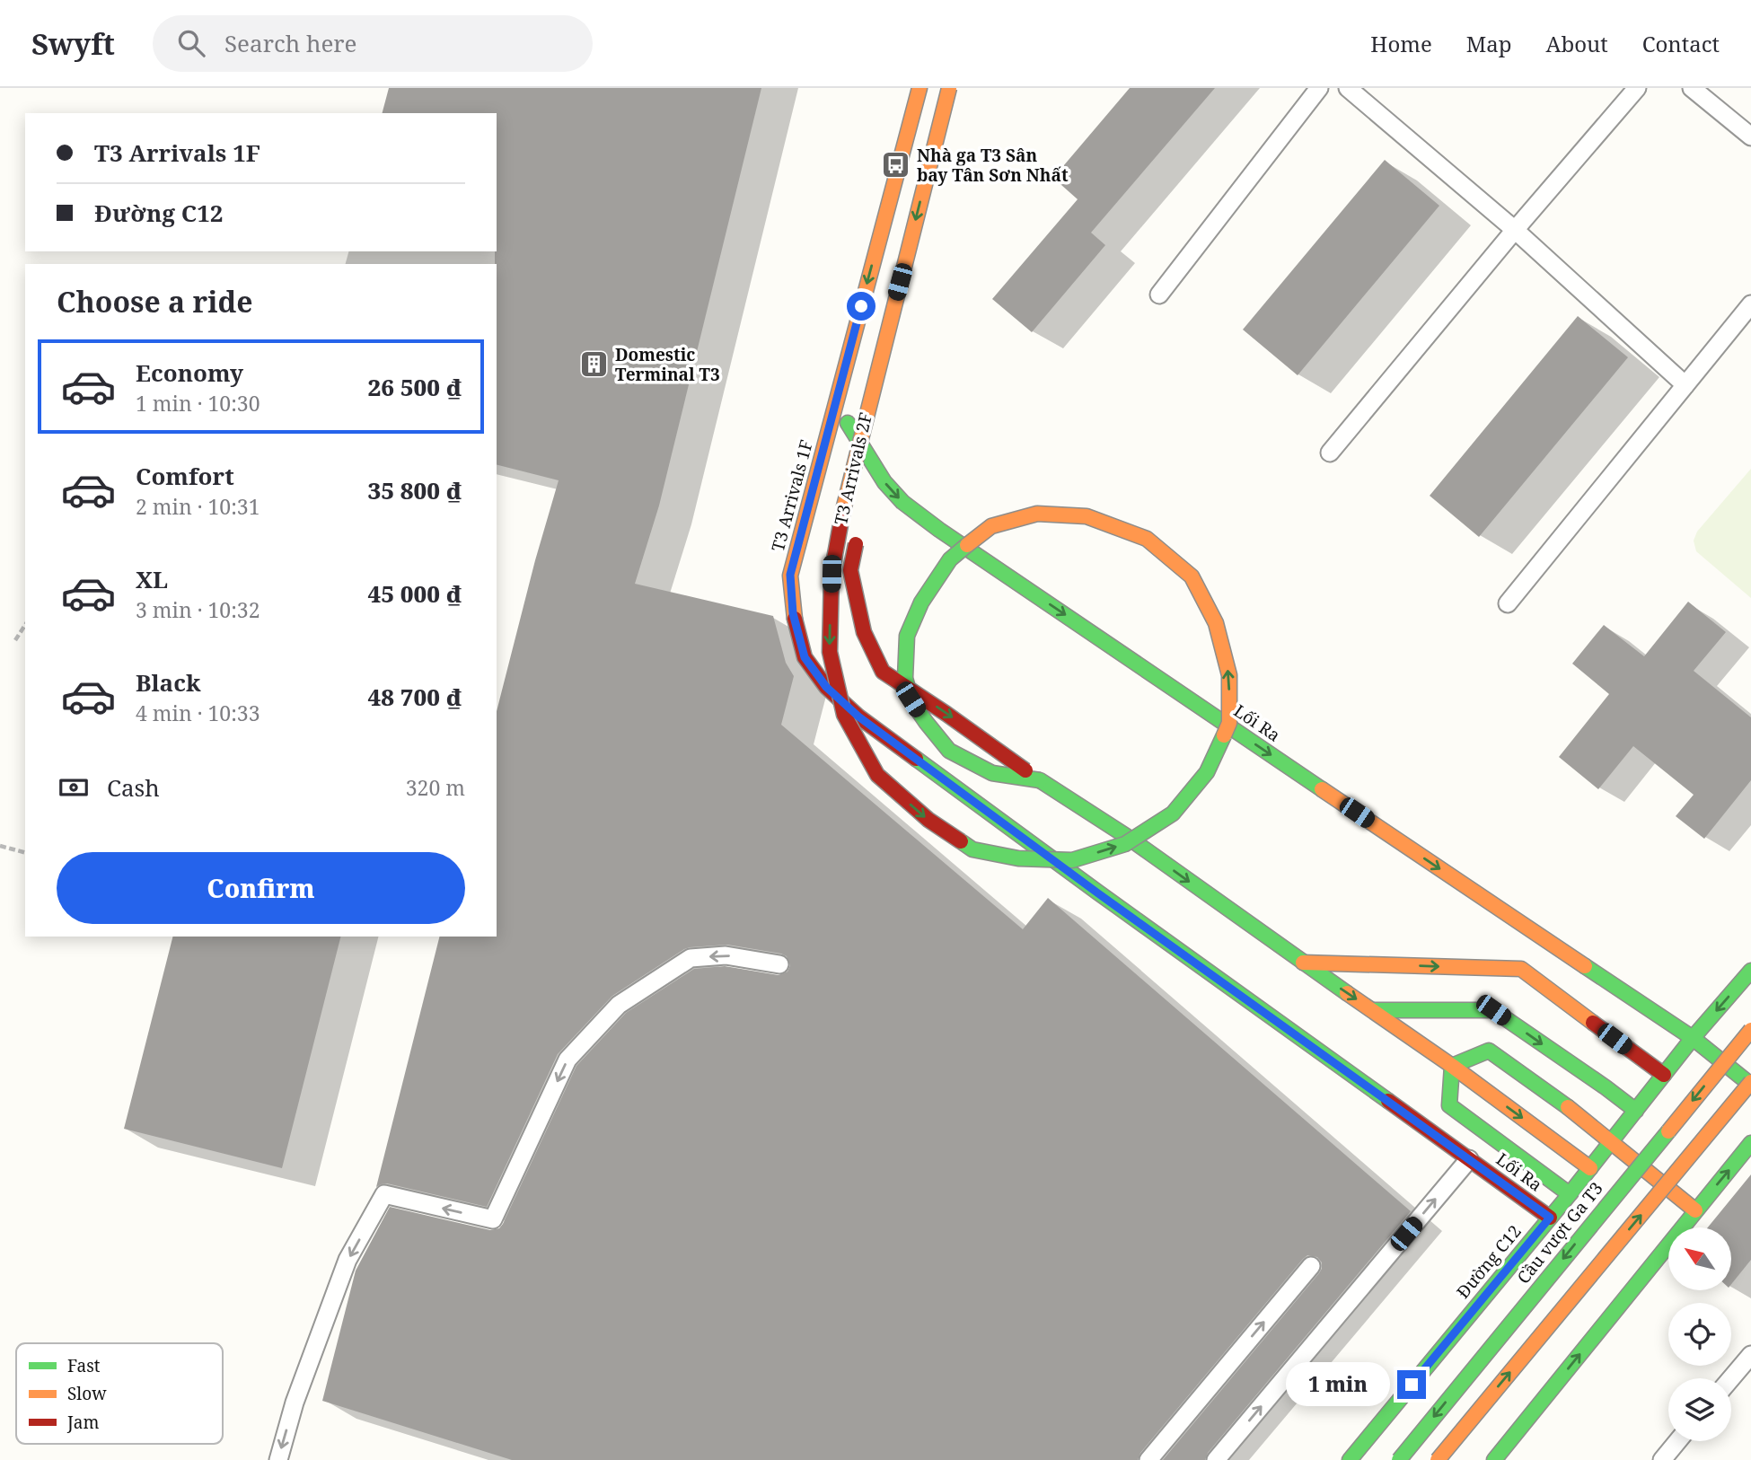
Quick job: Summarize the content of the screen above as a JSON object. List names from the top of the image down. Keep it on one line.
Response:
{"streets":{"street":["T3 Arrivals 2F","T3 Arrivals 1F","Lối Ra","Cầu vượt Ga T3","Đường C12"]},"crossings":[["T3 Arrivals 1F","Lối Ra"],["Lối Ra","Đường C12"]],"one_way":["T3 Arrivals 2F","T3 Arrivals 1F"],"places":{"bus stop":["Nhà ga T3 Sân bay Tân Sơn Nhất"],"building":["Domestic Terminal T3"]},"legend":["Fast","Slow","Jam"],"north":"top left","page":{"header":"Swyft","search":"Search here","nav":["Home","Map","About","Contact"],"banner":["T3 Arrivals 1F","Đường C12"],"heading":"Choose a ride","list":[{"name":"Economy","note":"1 min · 10:30","value":"26 500 ₫"},{"name":"Comfort","note":"2 min · 10:31","value":"35 800 ₫"},{"name":"XL","note":"3 min · 10:32","value":"45 000 ₫"},{"name":"Black","note":"4 min · 10:33","value":"48 700 ₫"}],"pay":["Cash","320 m"],"buttons":"Confirm","bubble":"1 min"}}
